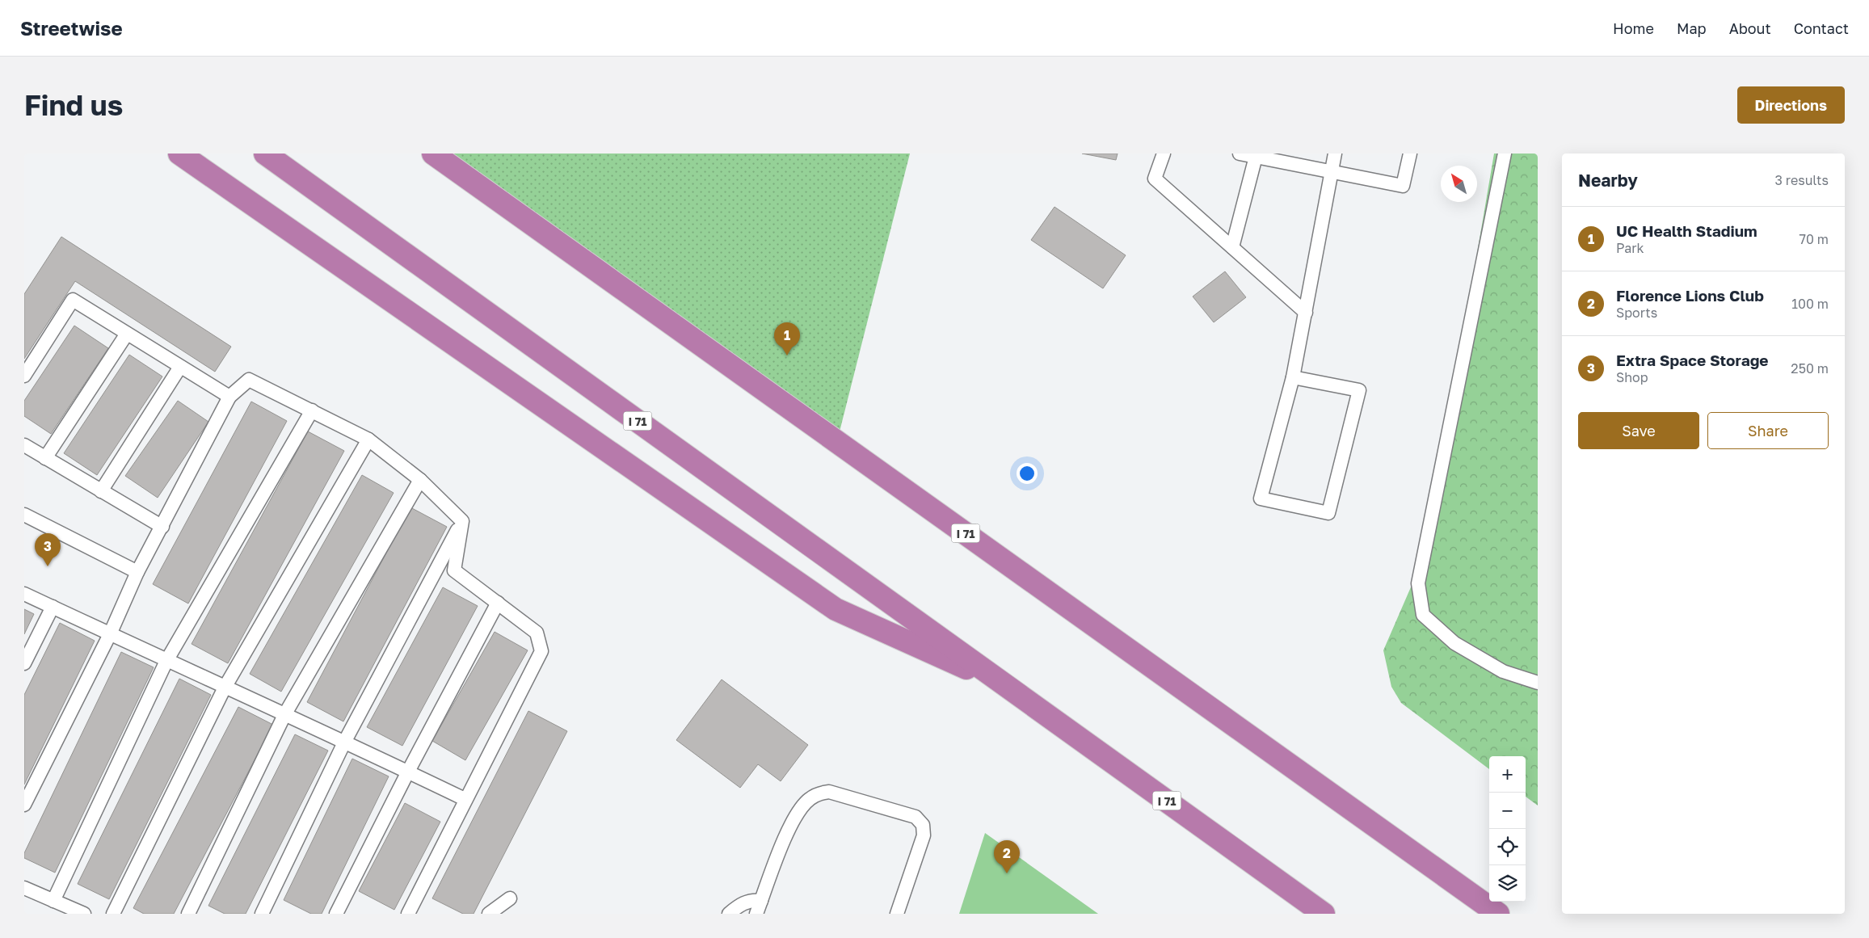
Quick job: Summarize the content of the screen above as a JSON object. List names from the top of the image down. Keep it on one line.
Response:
{"streets":{"highway":["I 71"]},"north":"top left","page":{"header":"Streetwise","nav":["Home","Map","About","Contact"],"buttons":["Directions",["Save","Share"]],"title":"Find us","heading":["Nearby","3 results"],"list":[{"mark":"1","name":"UC Health Stadium","note":"Park","value":"70 m"},{"mark":"2","name":"Florence Lions Club","note":"Sports","value":"100 m"},{"mark":"3","name":"Extra Space Storage","note":"Shop","value":"250 m"}],"pins":["1","3","2"],"map_buttons":["+","−"]}}
